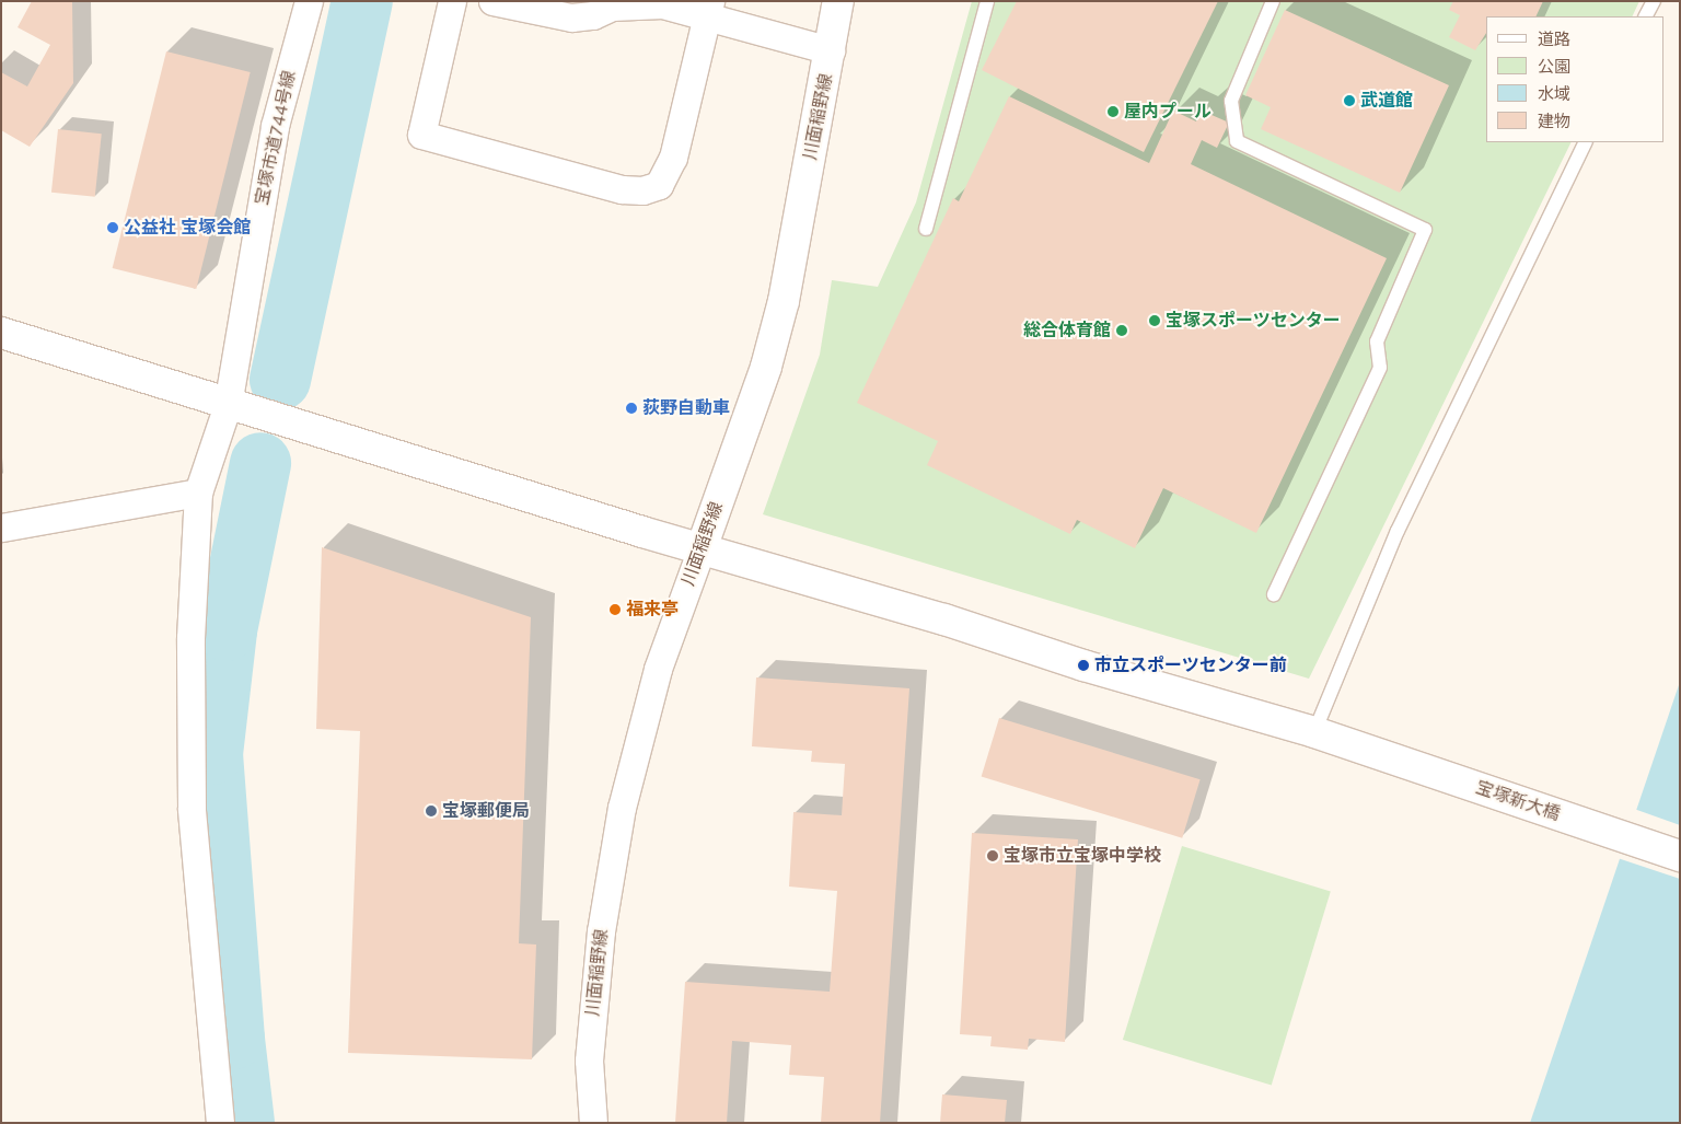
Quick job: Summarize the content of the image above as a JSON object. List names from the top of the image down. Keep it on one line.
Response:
{"streets":{"street":["川面稲野線","宝塚市道744号線","宝塚新大橋"]},"crossings":[["川面稲野線","宝塚新大橋"],["宝塚市道744号線","宝塚新大橋"]],"places":["武道館","屋内プール","公益社 宝塚会館","宝塚スポーツセンター","総合体育館","荻野自動車","福来亭","市立スポーツセンター前","宝塚郵便局","宝塚市立宝塚中学校"],"legend":["道路","公園","水域","建物"]}
